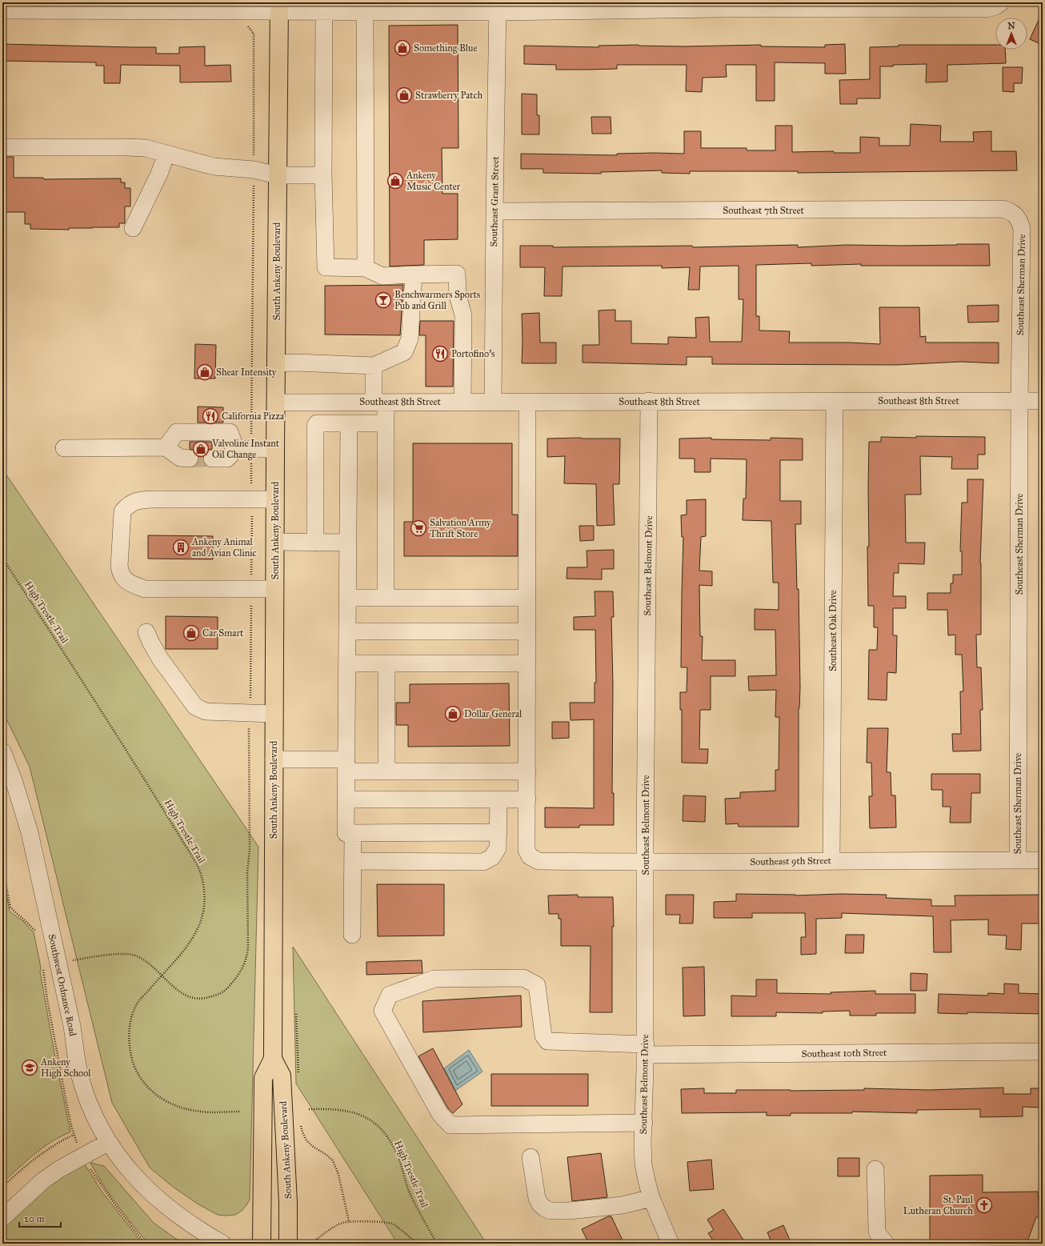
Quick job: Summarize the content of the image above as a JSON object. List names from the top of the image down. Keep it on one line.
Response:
{"streets":{"main road":["South Ankeny Boulevard"],"street":["Southeast Grant Street","Southeast 7th Street","Southeast Sherman Drive","Southeast 8th Street","Southeast Belmont Drive","Southeast Oak Drive","Southeast 9th Street","Southwest Ordnance Road","Southeast 10th Street"],"path":["High Trestle Trail"]},"crossings":[["Southeast Grant Street","Southeast 7th Street"],["Southeast Grant Street","Southeast 8th Street"],["Southeast 7th Street","Southeast Sherman Drive"],["South Ankeny Boulevard","Southeast 8th Street"],["Southeast Sherman Drive","Southeast 8th Street"],["Southeast Sherman Drive","Southeast 9th Street"],["Southeast 8th Street","Southeast Belmont Drive"],["Southeast 8th Street","Southeast Oak Drive"],["Southeast Belmont Drive","Southeast 9th Street"],["Southeast Belmont Drive","Southeast 10th Street"],["Southeast Oak Drive","Southeast 9th Street"]],"places":{"shop":["Something Blue","Strawberry Patch","Ankeny Music Center","Shear Intensity","Valvoline Instant Oil Change","Car Smart","Dollar General"],"bar":["Benchwarmers Sports Pub and Grill"],"restaurant":["Portofino's","California Pizza"],"supermarket":["Salvation Army Thrift Store"],"building":["Ankeny Animal and Avian Clinic"],"school or university":["Ankeny High School"],"church":["St. Paul Lutheran Church"]},"scale_bar":"20 m","north":"top"}
